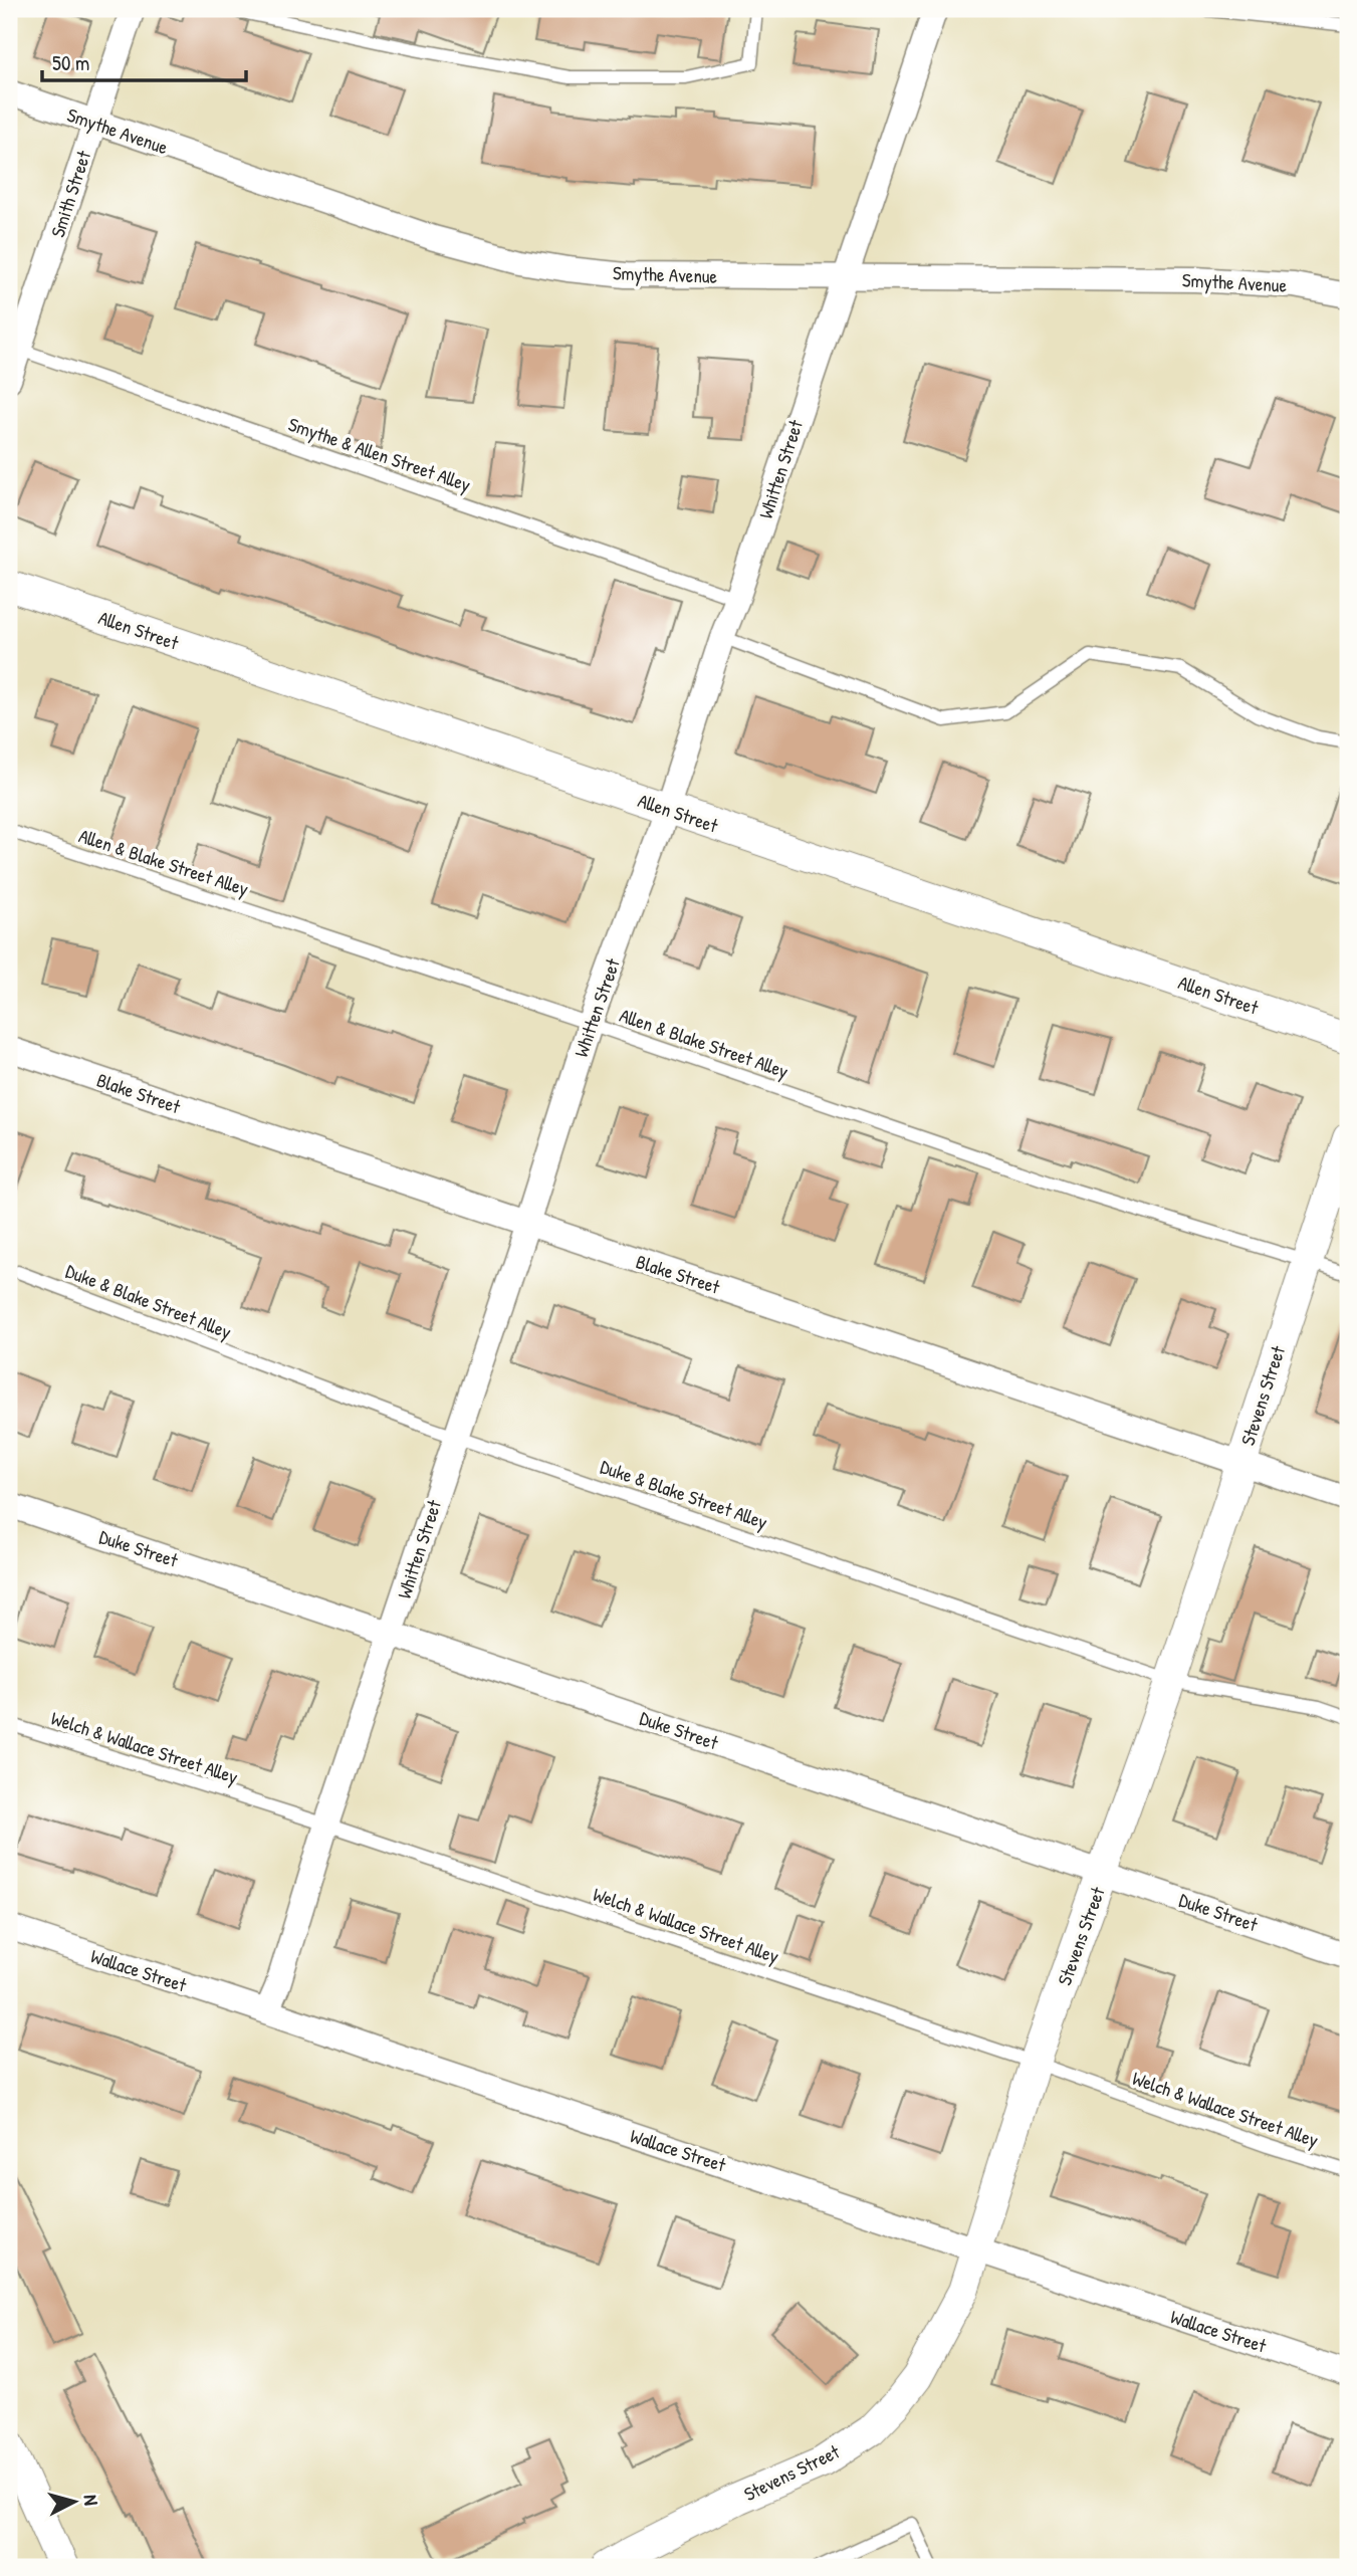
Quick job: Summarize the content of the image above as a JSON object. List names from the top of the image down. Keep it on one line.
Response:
{"streets":{"street":["Smythe Avenue","Smith Street","Whitten Street","Allen Street","Blake Street","Stevens Street","Duke Street","Wallace Street"],"lane":["Smythe & Allen Street Alley","Allen & Blake Street Alley","Duke & Blake Street Alley","Welch & Wallace Street Alley"]},"crossings":[["Smythe Avenue","Smith Street"],["Smythe Avenue","Whitten Street"],["Smith Street","Smythe & Allen Street Alley"],["Smythe & Allen Street Alley","Whitten Street"],["Whitten Street","Allen Street"],["Whitten Street","Allen & Blake Street Alley"],["Whitten Street","Blake Street"],["Whitten Street","Duke & Blake Street Alley"],["Whitten Street","Duke Street"],["Whitten Street","Welch & Wallace Street Alley"],["Whitten Street","Wallace Street"],["Allen & Blake Street Alley","Stevens Street"],["Blake Street","Stevens Street"],["Duke & Blake Street Alley","Stevens Street"],["Stevens Street","Duke Street"],["Stevens Street","Welch & Wallace Street Alley"],["Stevens Street","Wallace Street"]],"scale_bar":"50 m","north":"right"}
